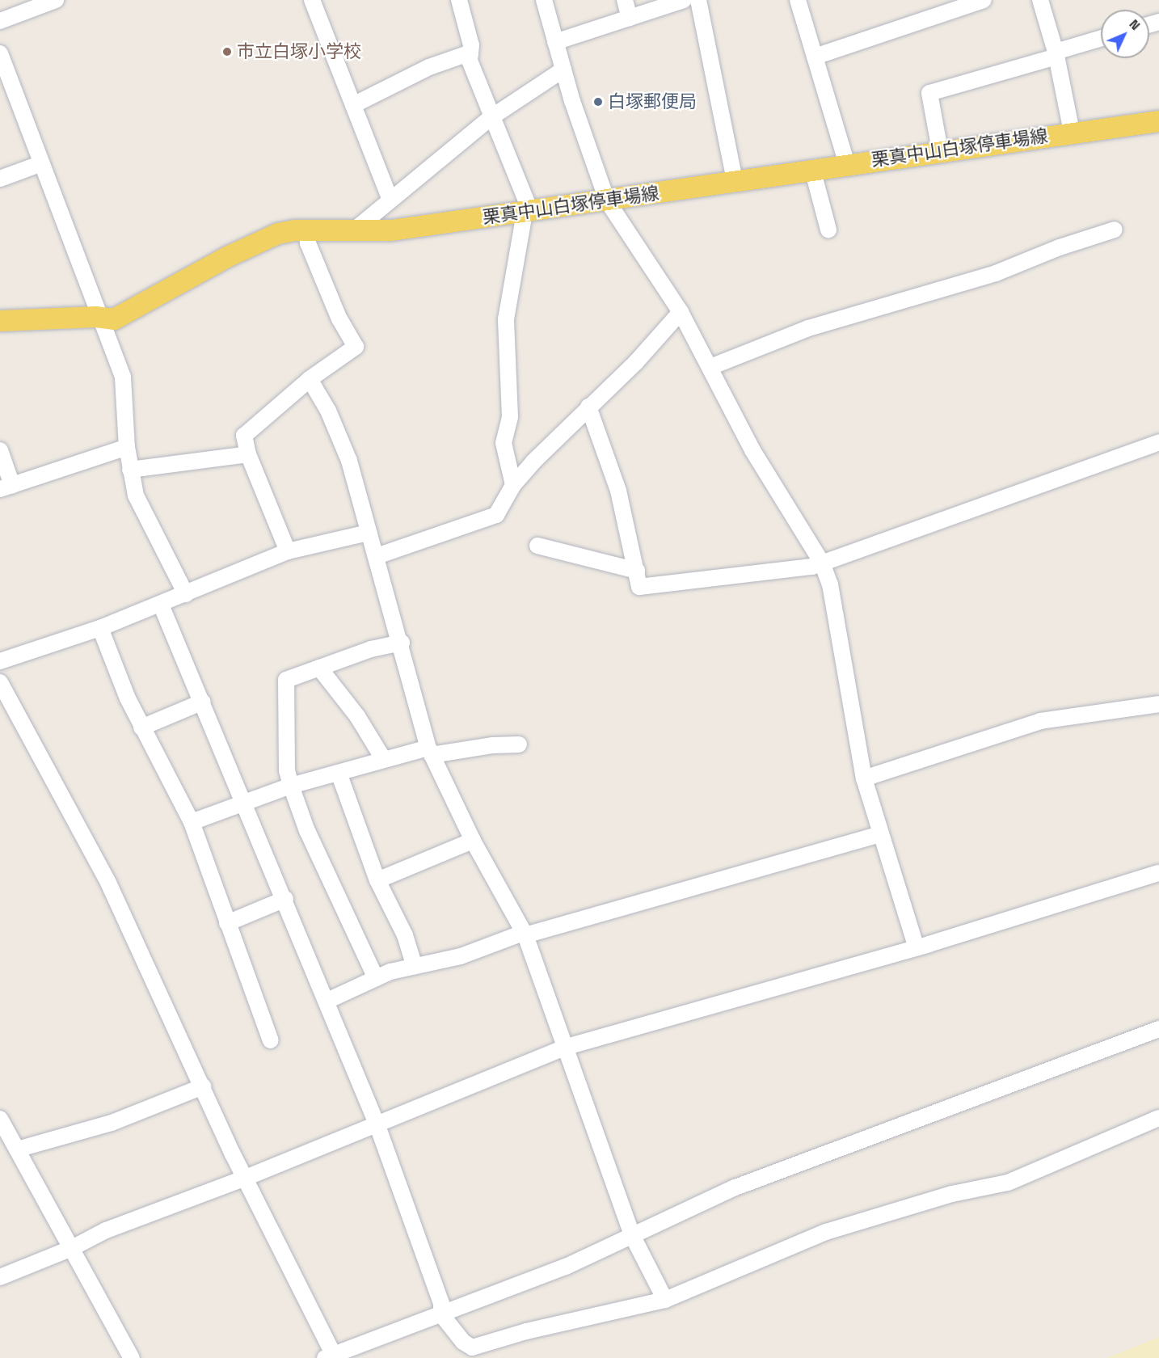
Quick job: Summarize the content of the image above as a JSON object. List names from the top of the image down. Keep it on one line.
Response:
{"streets":{"main road":["栗真中山白塚停車場線"]},"places":["市立白塚小学校","白塚郵便局"],"north":"top right"}
